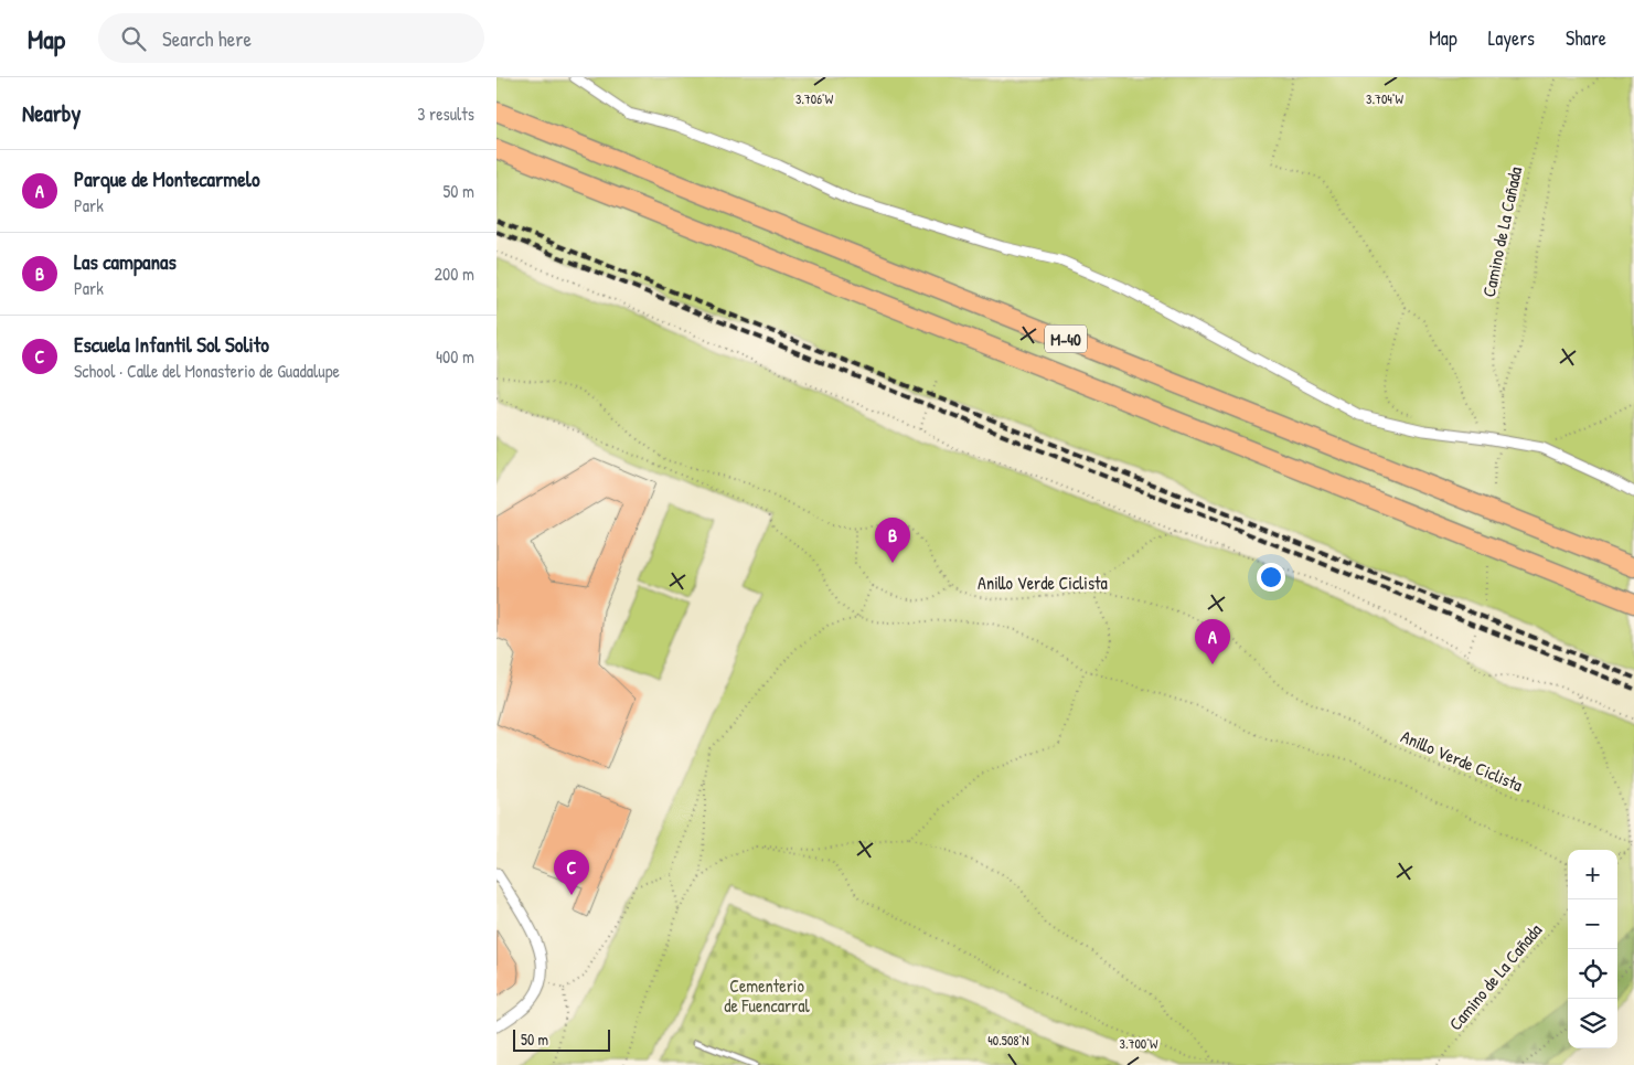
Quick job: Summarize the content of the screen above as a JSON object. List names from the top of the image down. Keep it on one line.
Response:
{"streets":{"highway":["M-40"],"path":["Camino de La Cañada","Anillo Verde Ciclista"]},"parks":["Cementerio de Fuencarral"],"scale_bar":"50 m","page":{"header":"Map","search":"Search here","nav":["Map","Layers","Share"],"heading":["Nearby","3 results"],"list":[{"mark":"A","name":"Parque de Montecarmelo","note":"Park","value":"50 m"},{"mark":"B","name":"Las campanas","note":"Park","value":"200 m"},{"mark":"C","name":"Escuela Infantil Sol Solito","note":"School · Calle del Monasterio de Guadalupe","value":"400 m"}],"pins":["B","A","C"],"map_buttons":["+","−"],"scale":"50 m"},"coordinates":["3.706°W","3.704°W","40.508°N","3.700°W"]}
